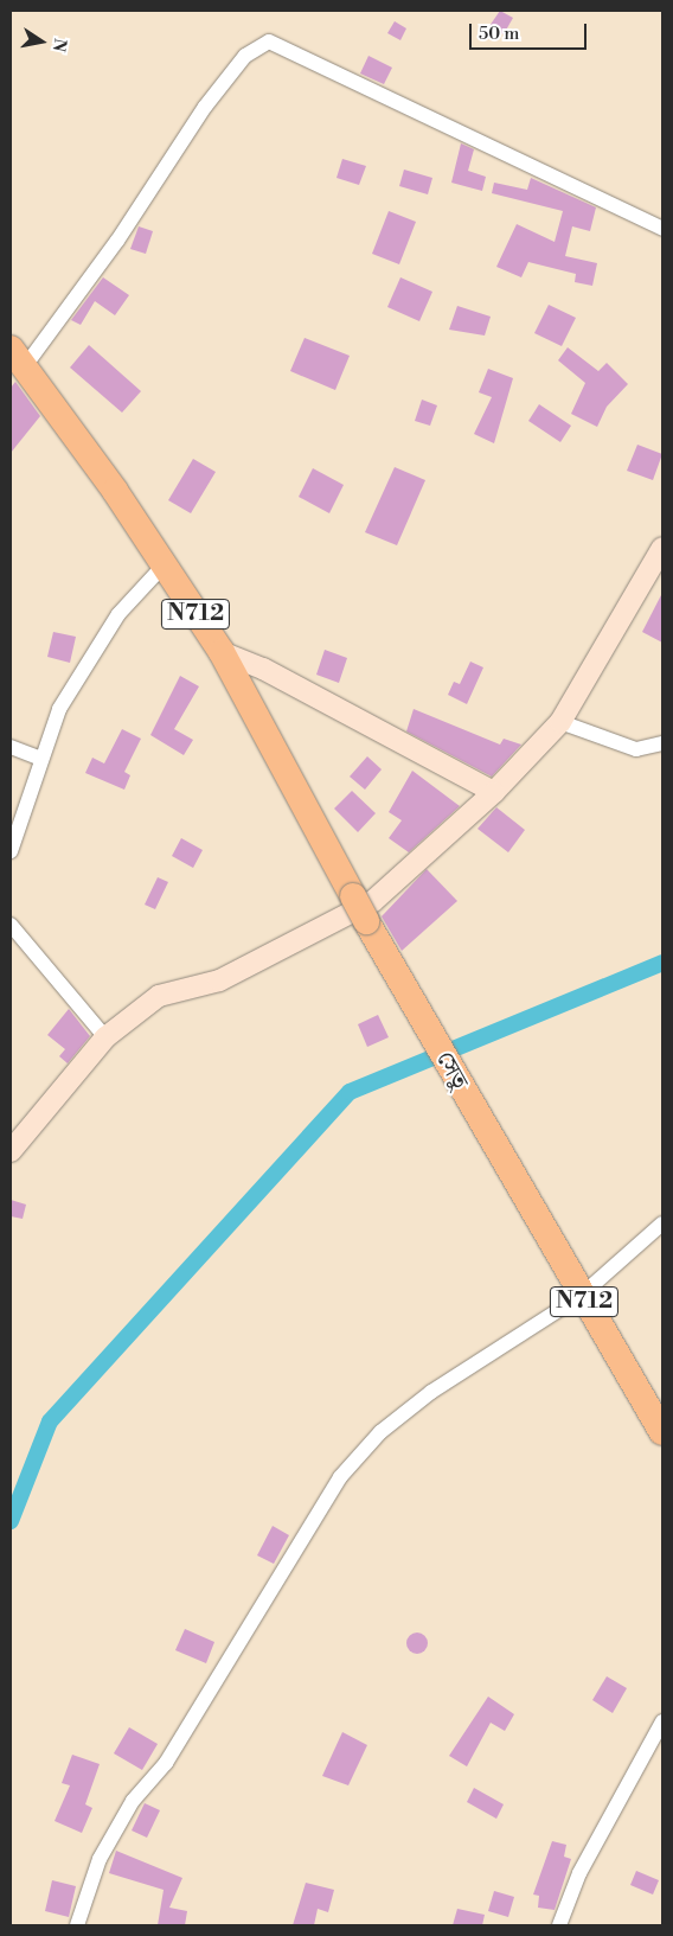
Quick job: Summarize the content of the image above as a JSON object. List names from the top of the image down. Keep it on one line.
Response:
{"streets":{"highway":["N712","সেতু"]},"crossings":[["N712","সেতু"]],"scale_bar":"50 m","north":"right"}
